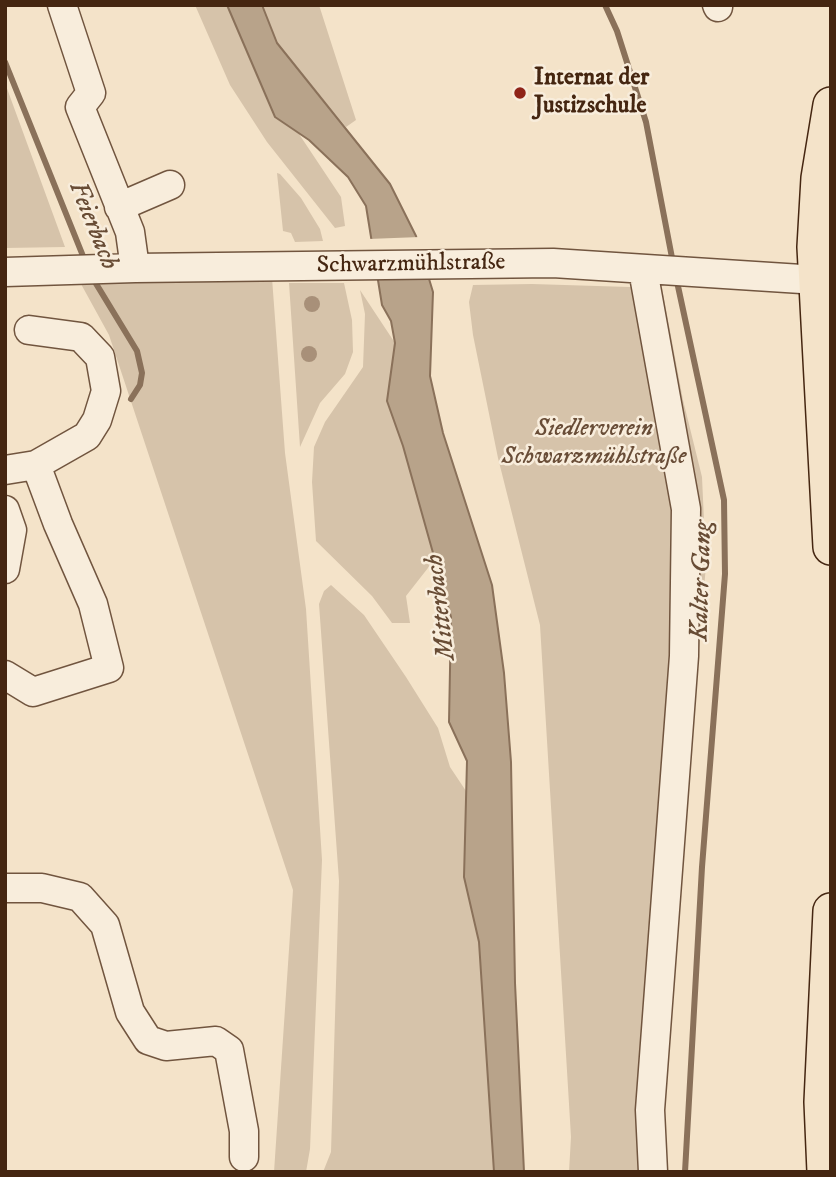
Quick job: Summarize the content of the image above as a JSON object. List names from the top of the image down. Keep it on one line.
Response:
{"streets":{"street":["Schwarzmühlstraße"]},"water":["Feierbach","Kalter Gang","Mitterbach"],"parks":["Siedlerverein Schwarzmühlstraße"],"places":["Internat der Justizschule"]}
